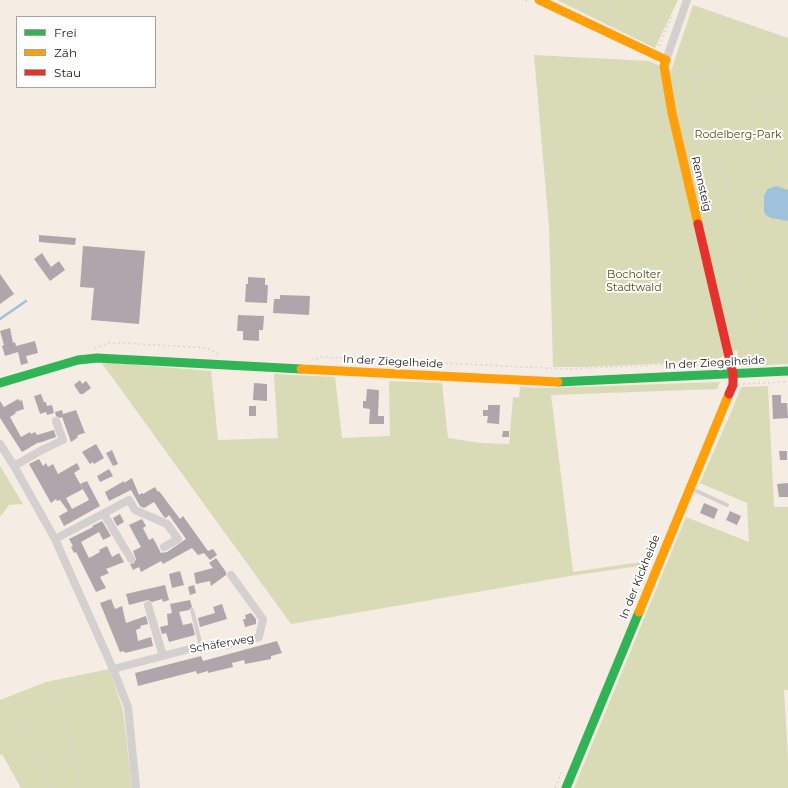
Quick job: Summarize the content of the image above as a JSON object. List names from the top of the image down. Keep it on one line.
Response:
{"streets":{"street":["Rennsteig","In der Ziegelheide","In der Kickheide","Schäferweg"]},"crossings":[["Rennsteig","In der Ziegelheide"],["Rennsteig","In der Kickheide"],["In der Ziegelheide","In der Kickheide"]],"parks":["Rodelberg-Park","Bocholter Stadtwald"],"legend":["Frei","Zäh","Stau"]}
